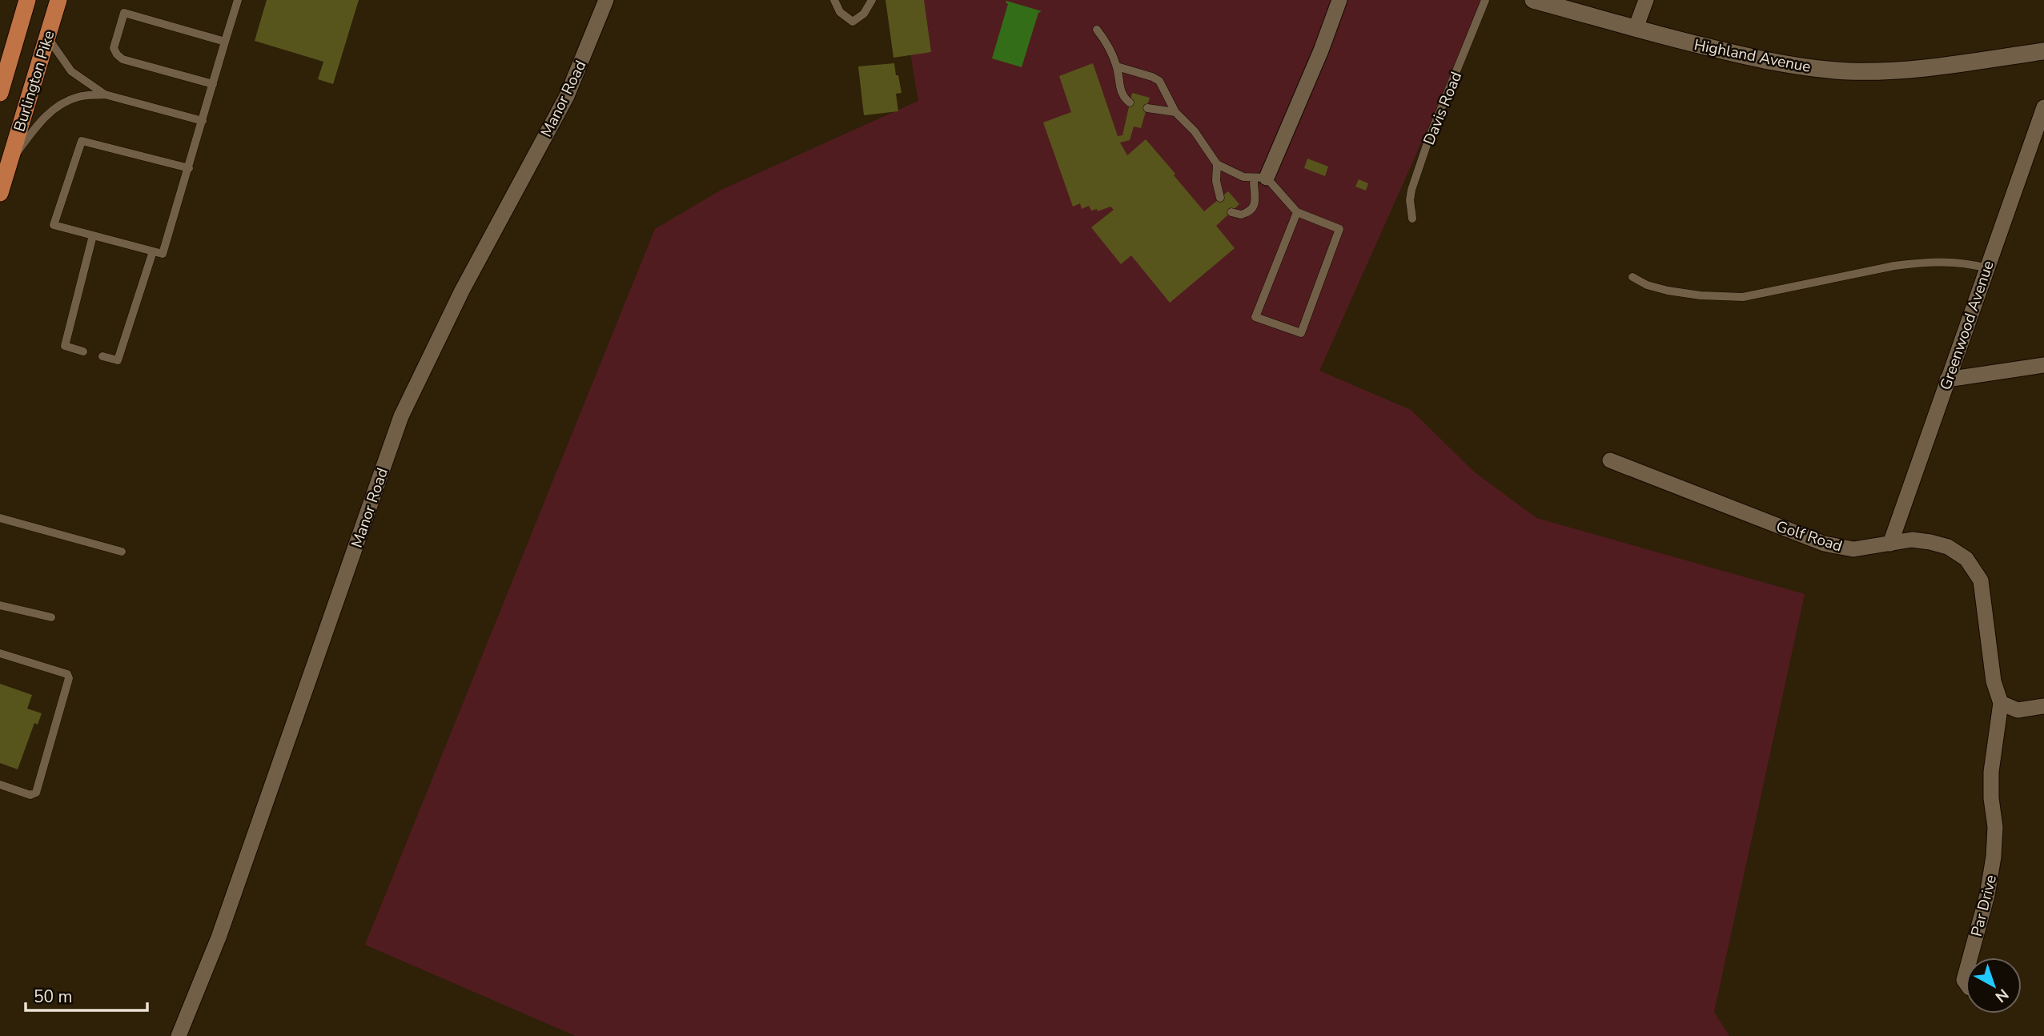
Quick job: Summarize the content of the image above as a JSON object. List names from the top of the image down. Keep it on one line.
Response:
{"streets":{"highway":["Burlington Pike"],"street":["Highland Avenue","Manor Road","Greenwood Avenue","Golf Road","Par Drive"],"lane":["Davis Road"]},"crossings":[["Greenwood Avenue","Golf Road"],["Golf Road","Par Drive"]],"scale_bar":"50 m","north":"bottom right"}
